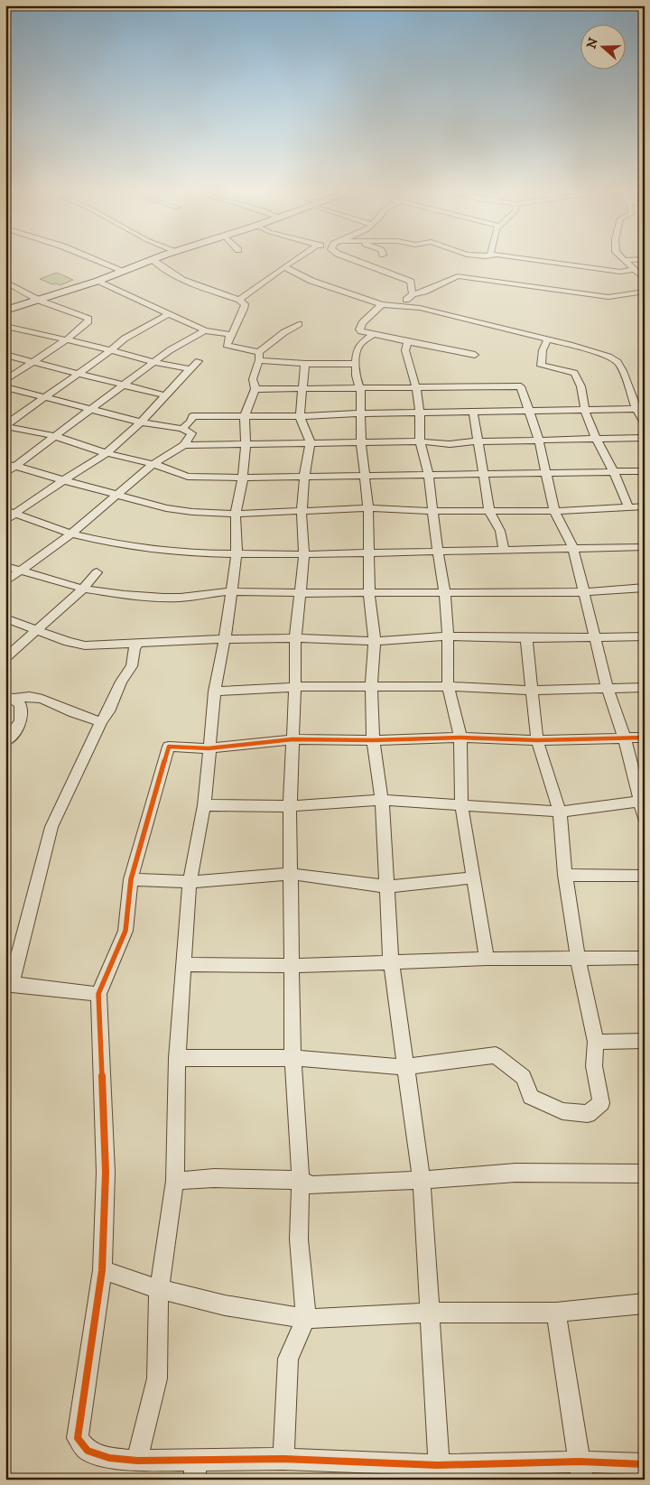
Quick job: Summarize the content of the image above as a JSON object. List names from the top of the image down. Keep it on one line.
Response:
{"north":"left"}
